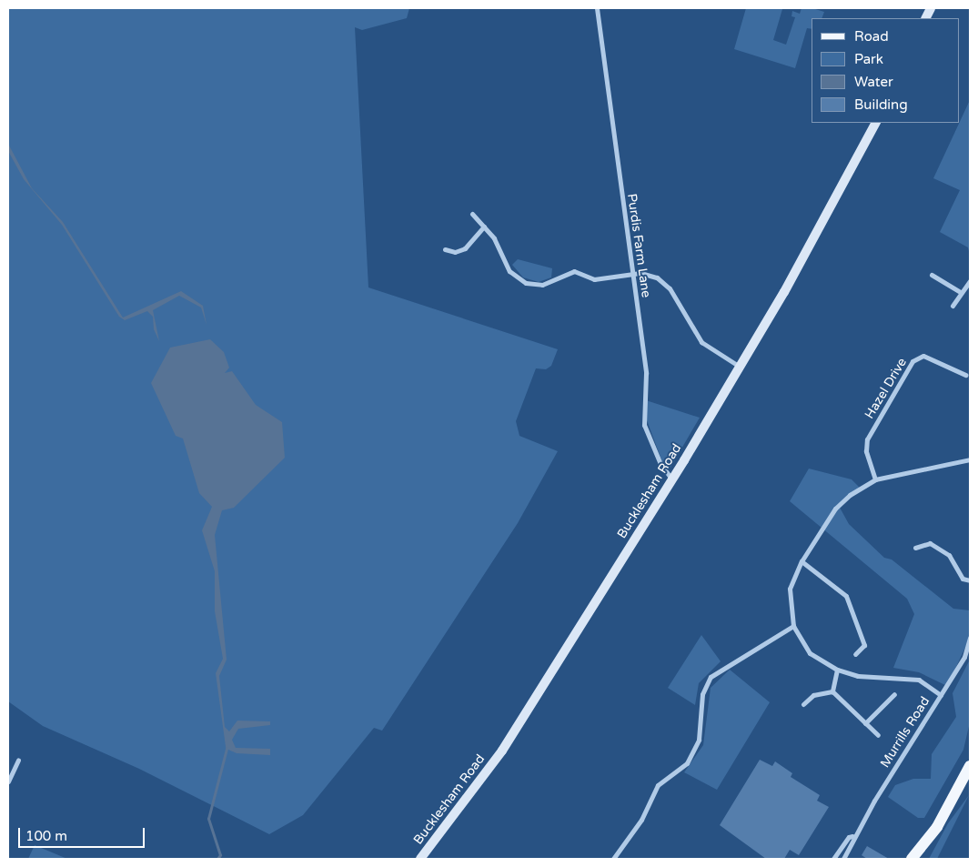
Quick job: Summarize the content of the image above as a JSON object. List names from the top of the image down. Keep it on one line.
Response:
{"streets":{"street":["Purdis Farm Lane","Hazel Drive","Bucklesham Road","Murrills Road"]},"crossings":[["Purdis Farm Lane","Bucklesham Road"]],"legend":["Road","Park","Water","Building"],"scale_bar":"100 m"}
